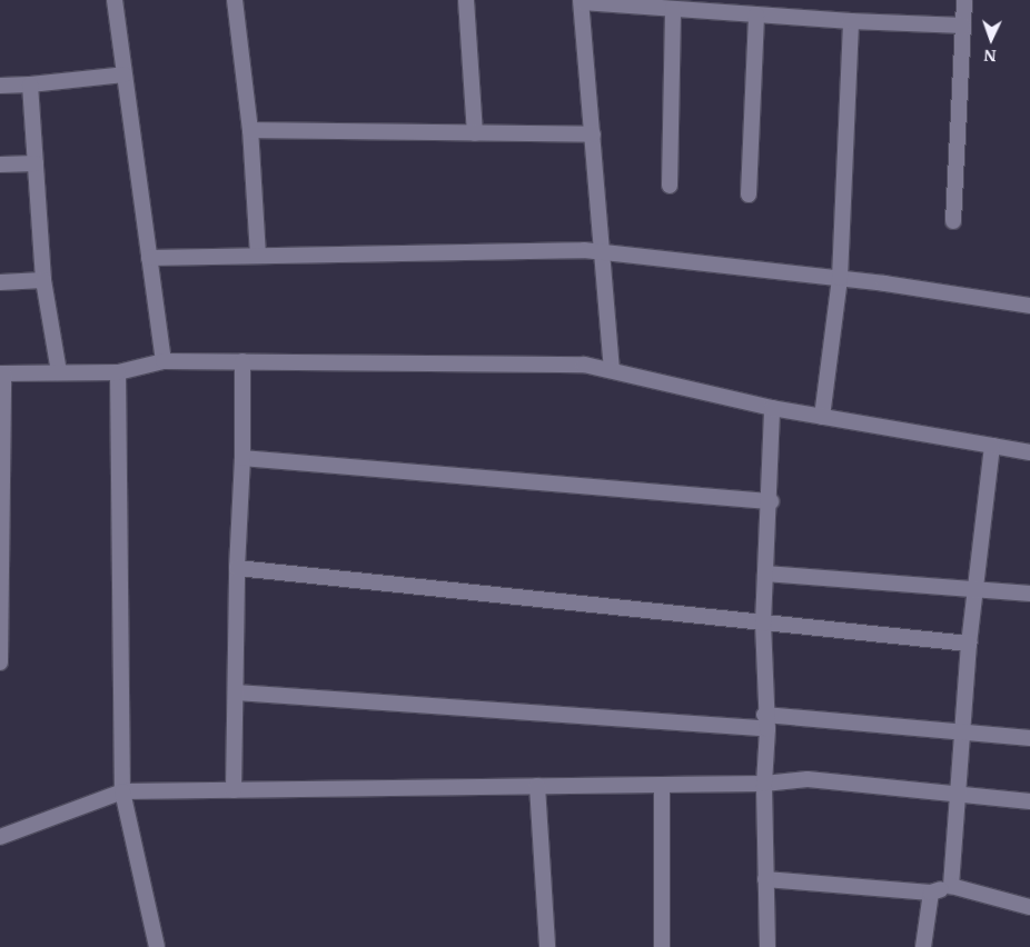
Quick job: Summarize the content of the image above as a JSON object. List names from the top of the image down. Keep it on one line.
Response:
{"north":"bottom"}
